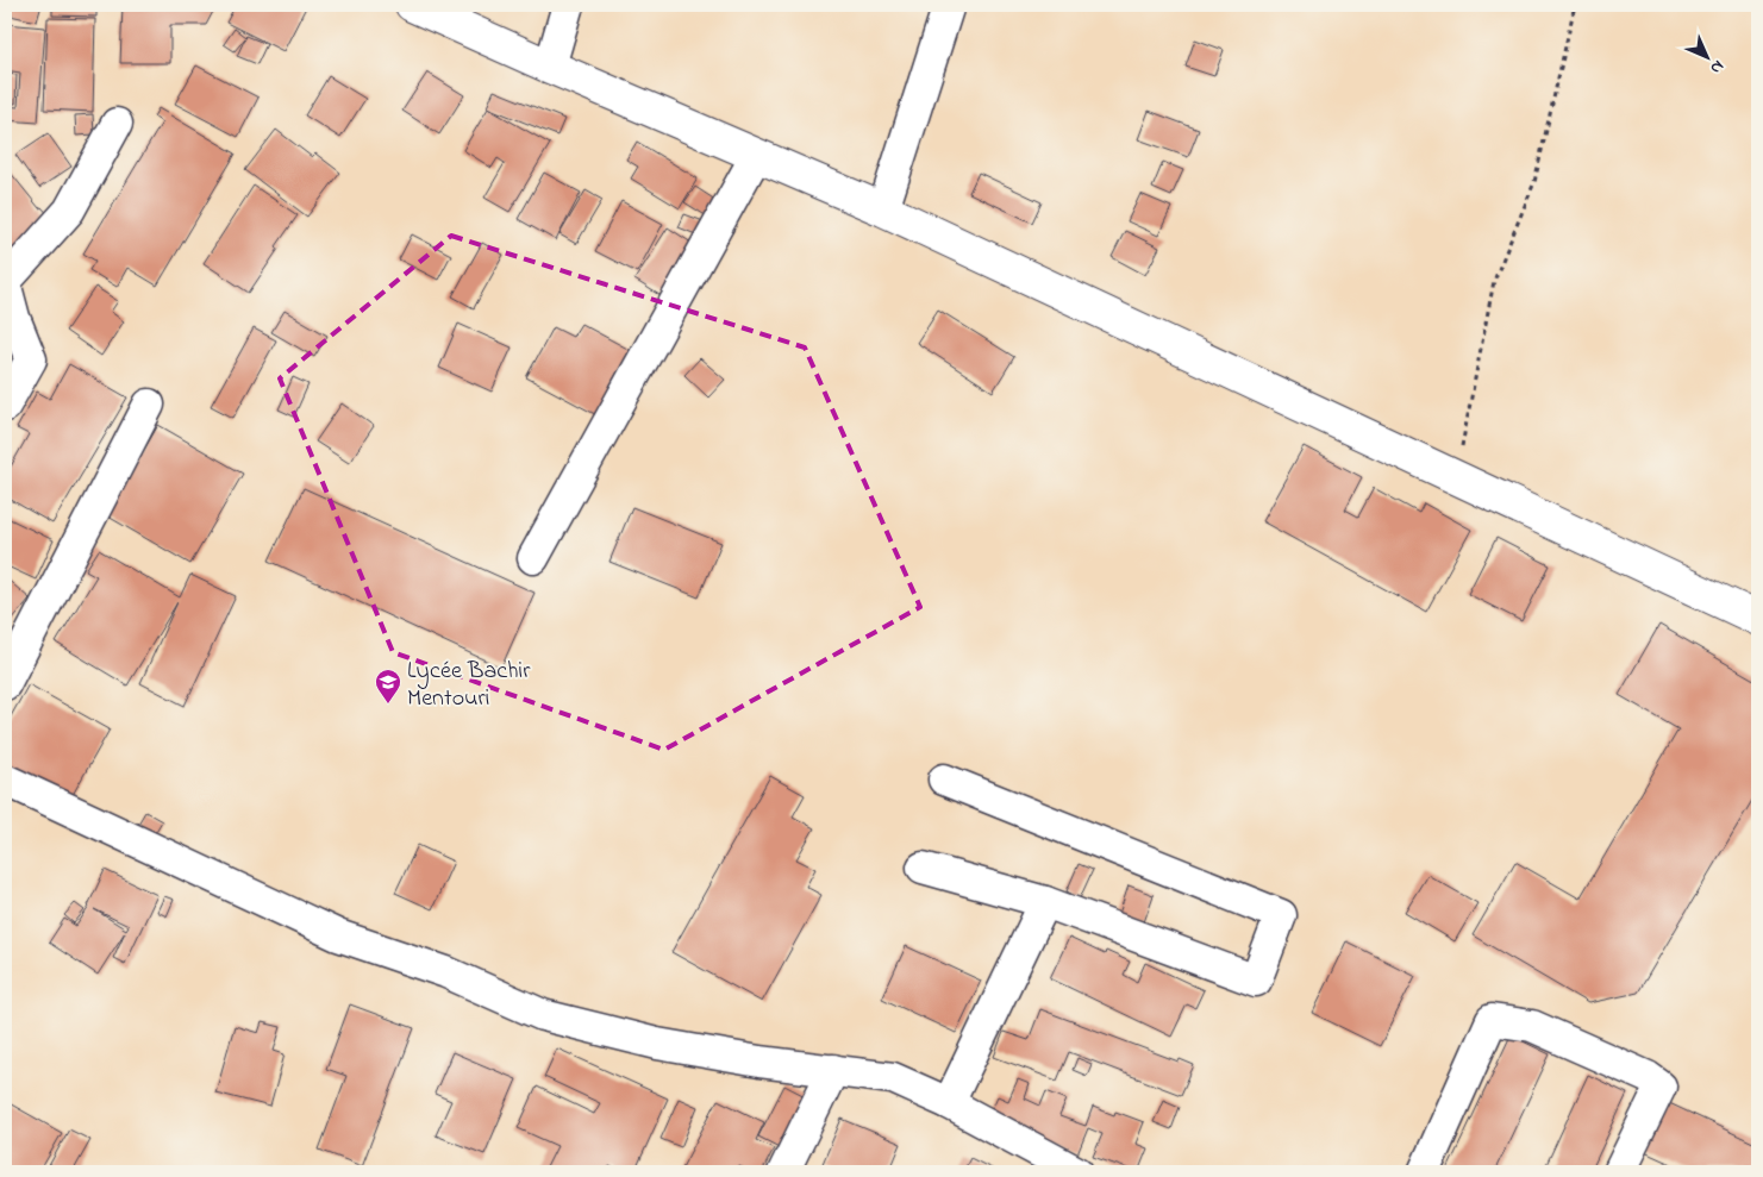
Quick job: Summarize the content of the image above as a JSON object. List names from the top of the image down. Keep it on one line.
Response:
{"places":{"school or university":["Lycée Bachir Mentouri"]},"north":"bottom right"}
